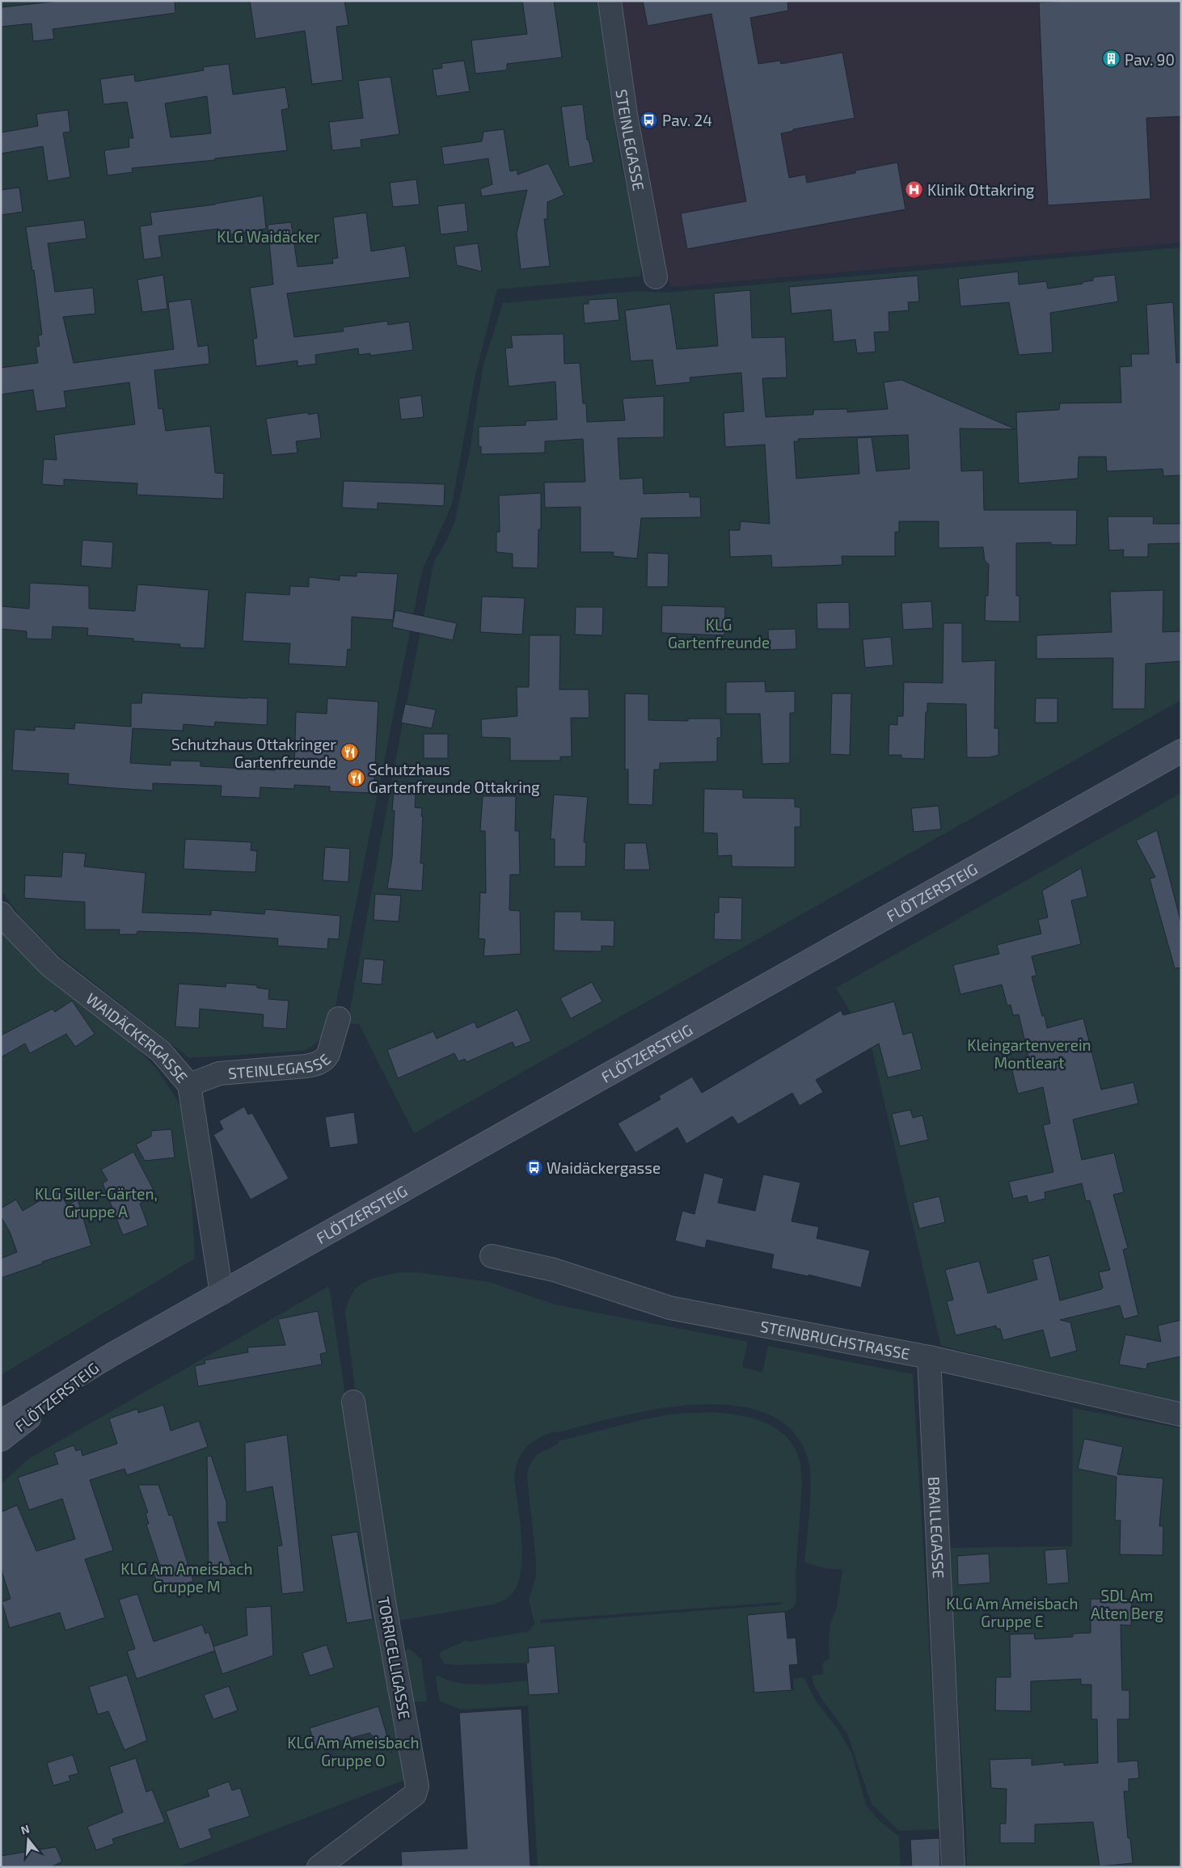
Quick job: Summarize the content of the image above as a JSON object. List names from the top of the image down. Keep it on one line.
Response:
{"streets":{"main road":["FLÖTZERSTEIG"],"street":["STEINLEGASSE","WAIDÄCKERGASSE","STEINBRUCHSTRASSE","BRAILLEGASSE","TORRICELLIGASSE"]},"crossings":[["STEINLEGASSE","WAIDÄCKERGASSE"],["FLÖTZERSTEIG","WAIDÄCKERGASSE"],["STEINBRUCHSTRASSE","BRAILLEGASSE"]],"parks":["KLG Waidäcker","KLG Gartenfreunde","Kleingartenverein Montleart","KLG Siller-Gärten, Gruppe A","KLG Am Ameisbach Gruppe M","SDL Am Alten Berg","KLG Am Ameisbach Gruppe E","KLG Am Ameisbach Gruppe O"],"places":{"building":["Pav. 90"],"bus stop":["Pav. 24","Waidäckergasse"],"hospital":["Klinik Ottakring"],"restaurant":["Schutzhaus Ottakringer Gartenfreunde","Schutzhaus Gartenfreunde Ottakring"]},"north":"top"}
